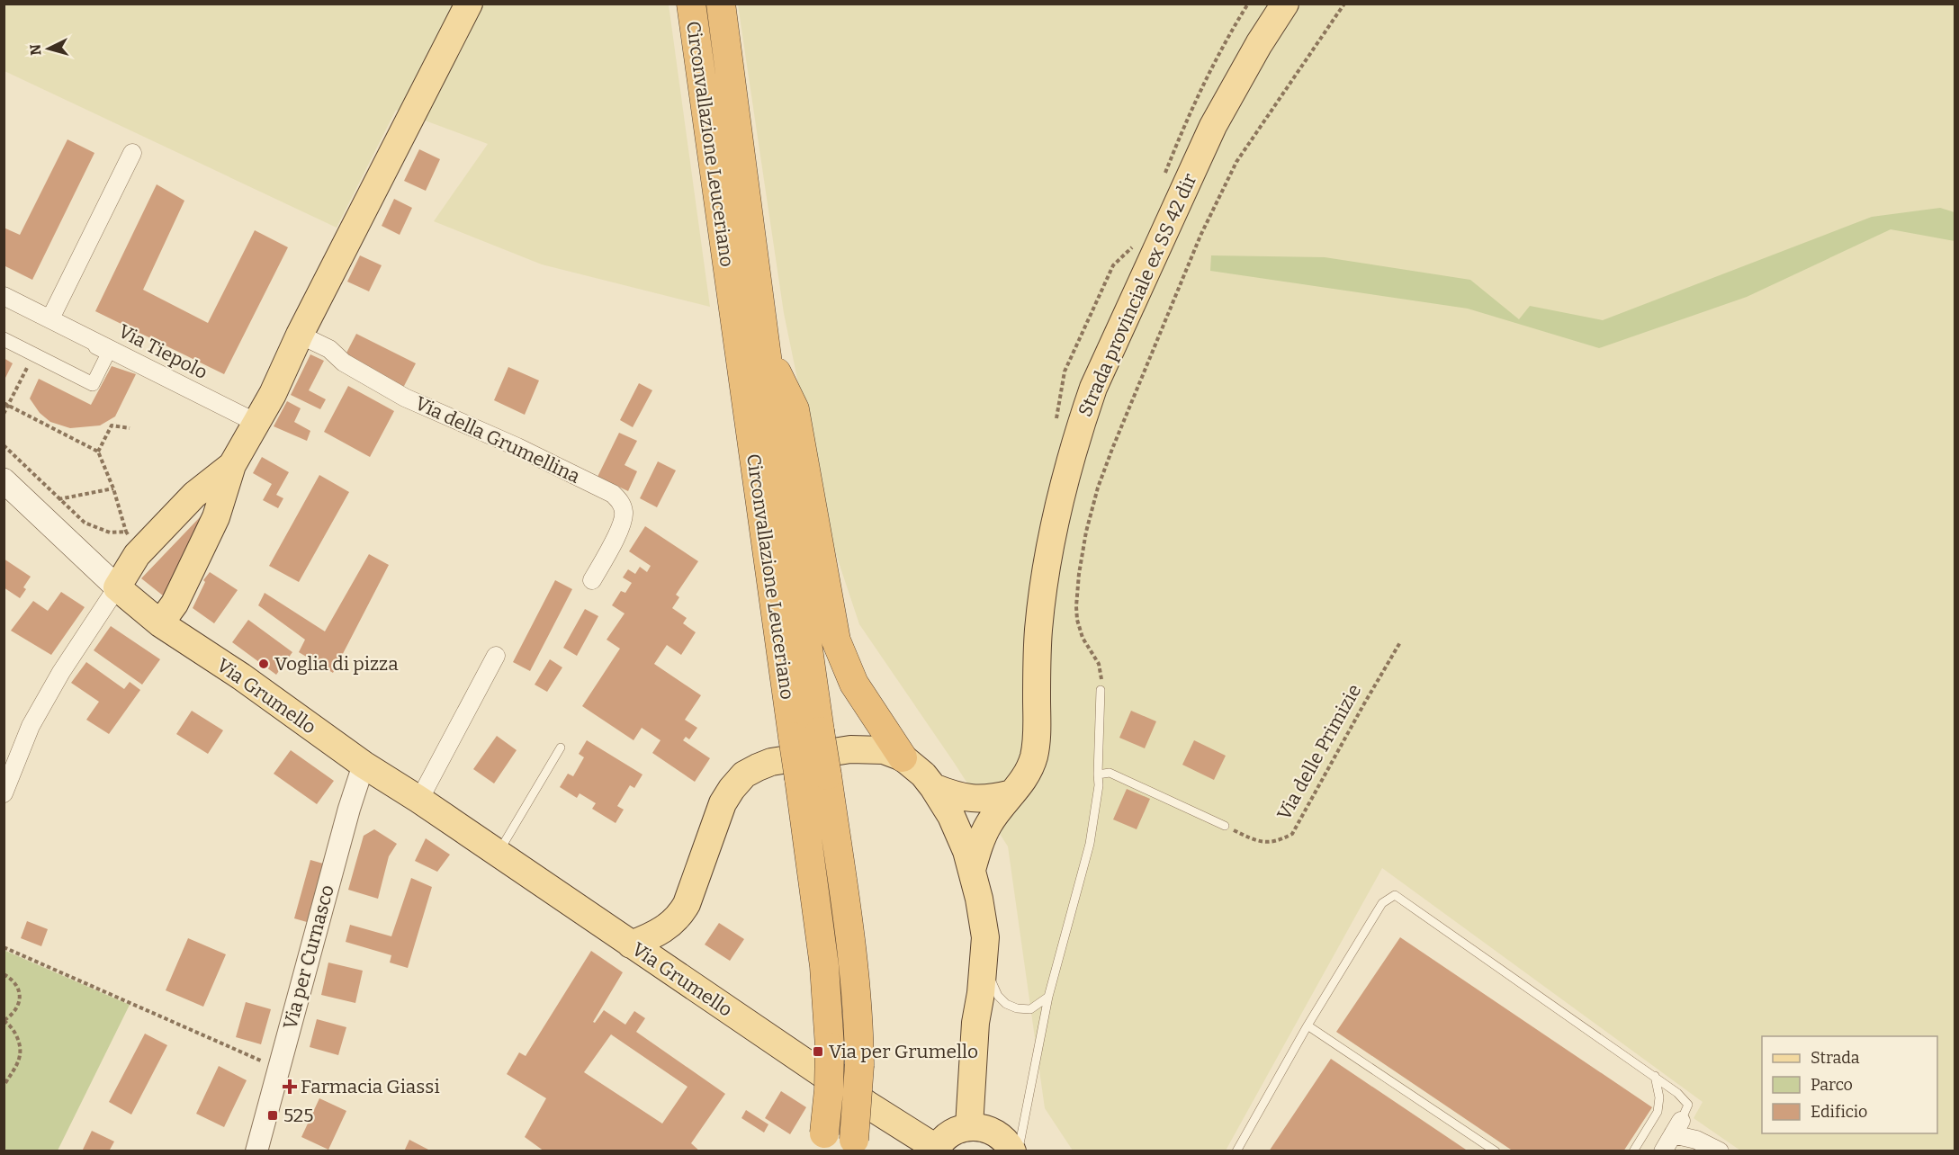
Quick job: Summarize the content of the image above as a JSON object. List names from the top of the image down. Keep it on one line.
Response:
{"streets":{"highway":["Circonvallazione Leuceriano"],"main road":["Strada provinciale ex SS 42 dir","Via Grumello"],"street":["Via Tiepolo","Via della Grumellina","Via per Curnasco"],"path":["Via delle Primizie"]},"crossings":[["Via Grumello","Via per Curnasco"]],"places":{"other":["Voglia di pizza"],"transit":["Via per Grumello","525"],"health":["Farmacia Giassi"]},"legend":["Strada","Parco","Edificio"],"north":"left"}
